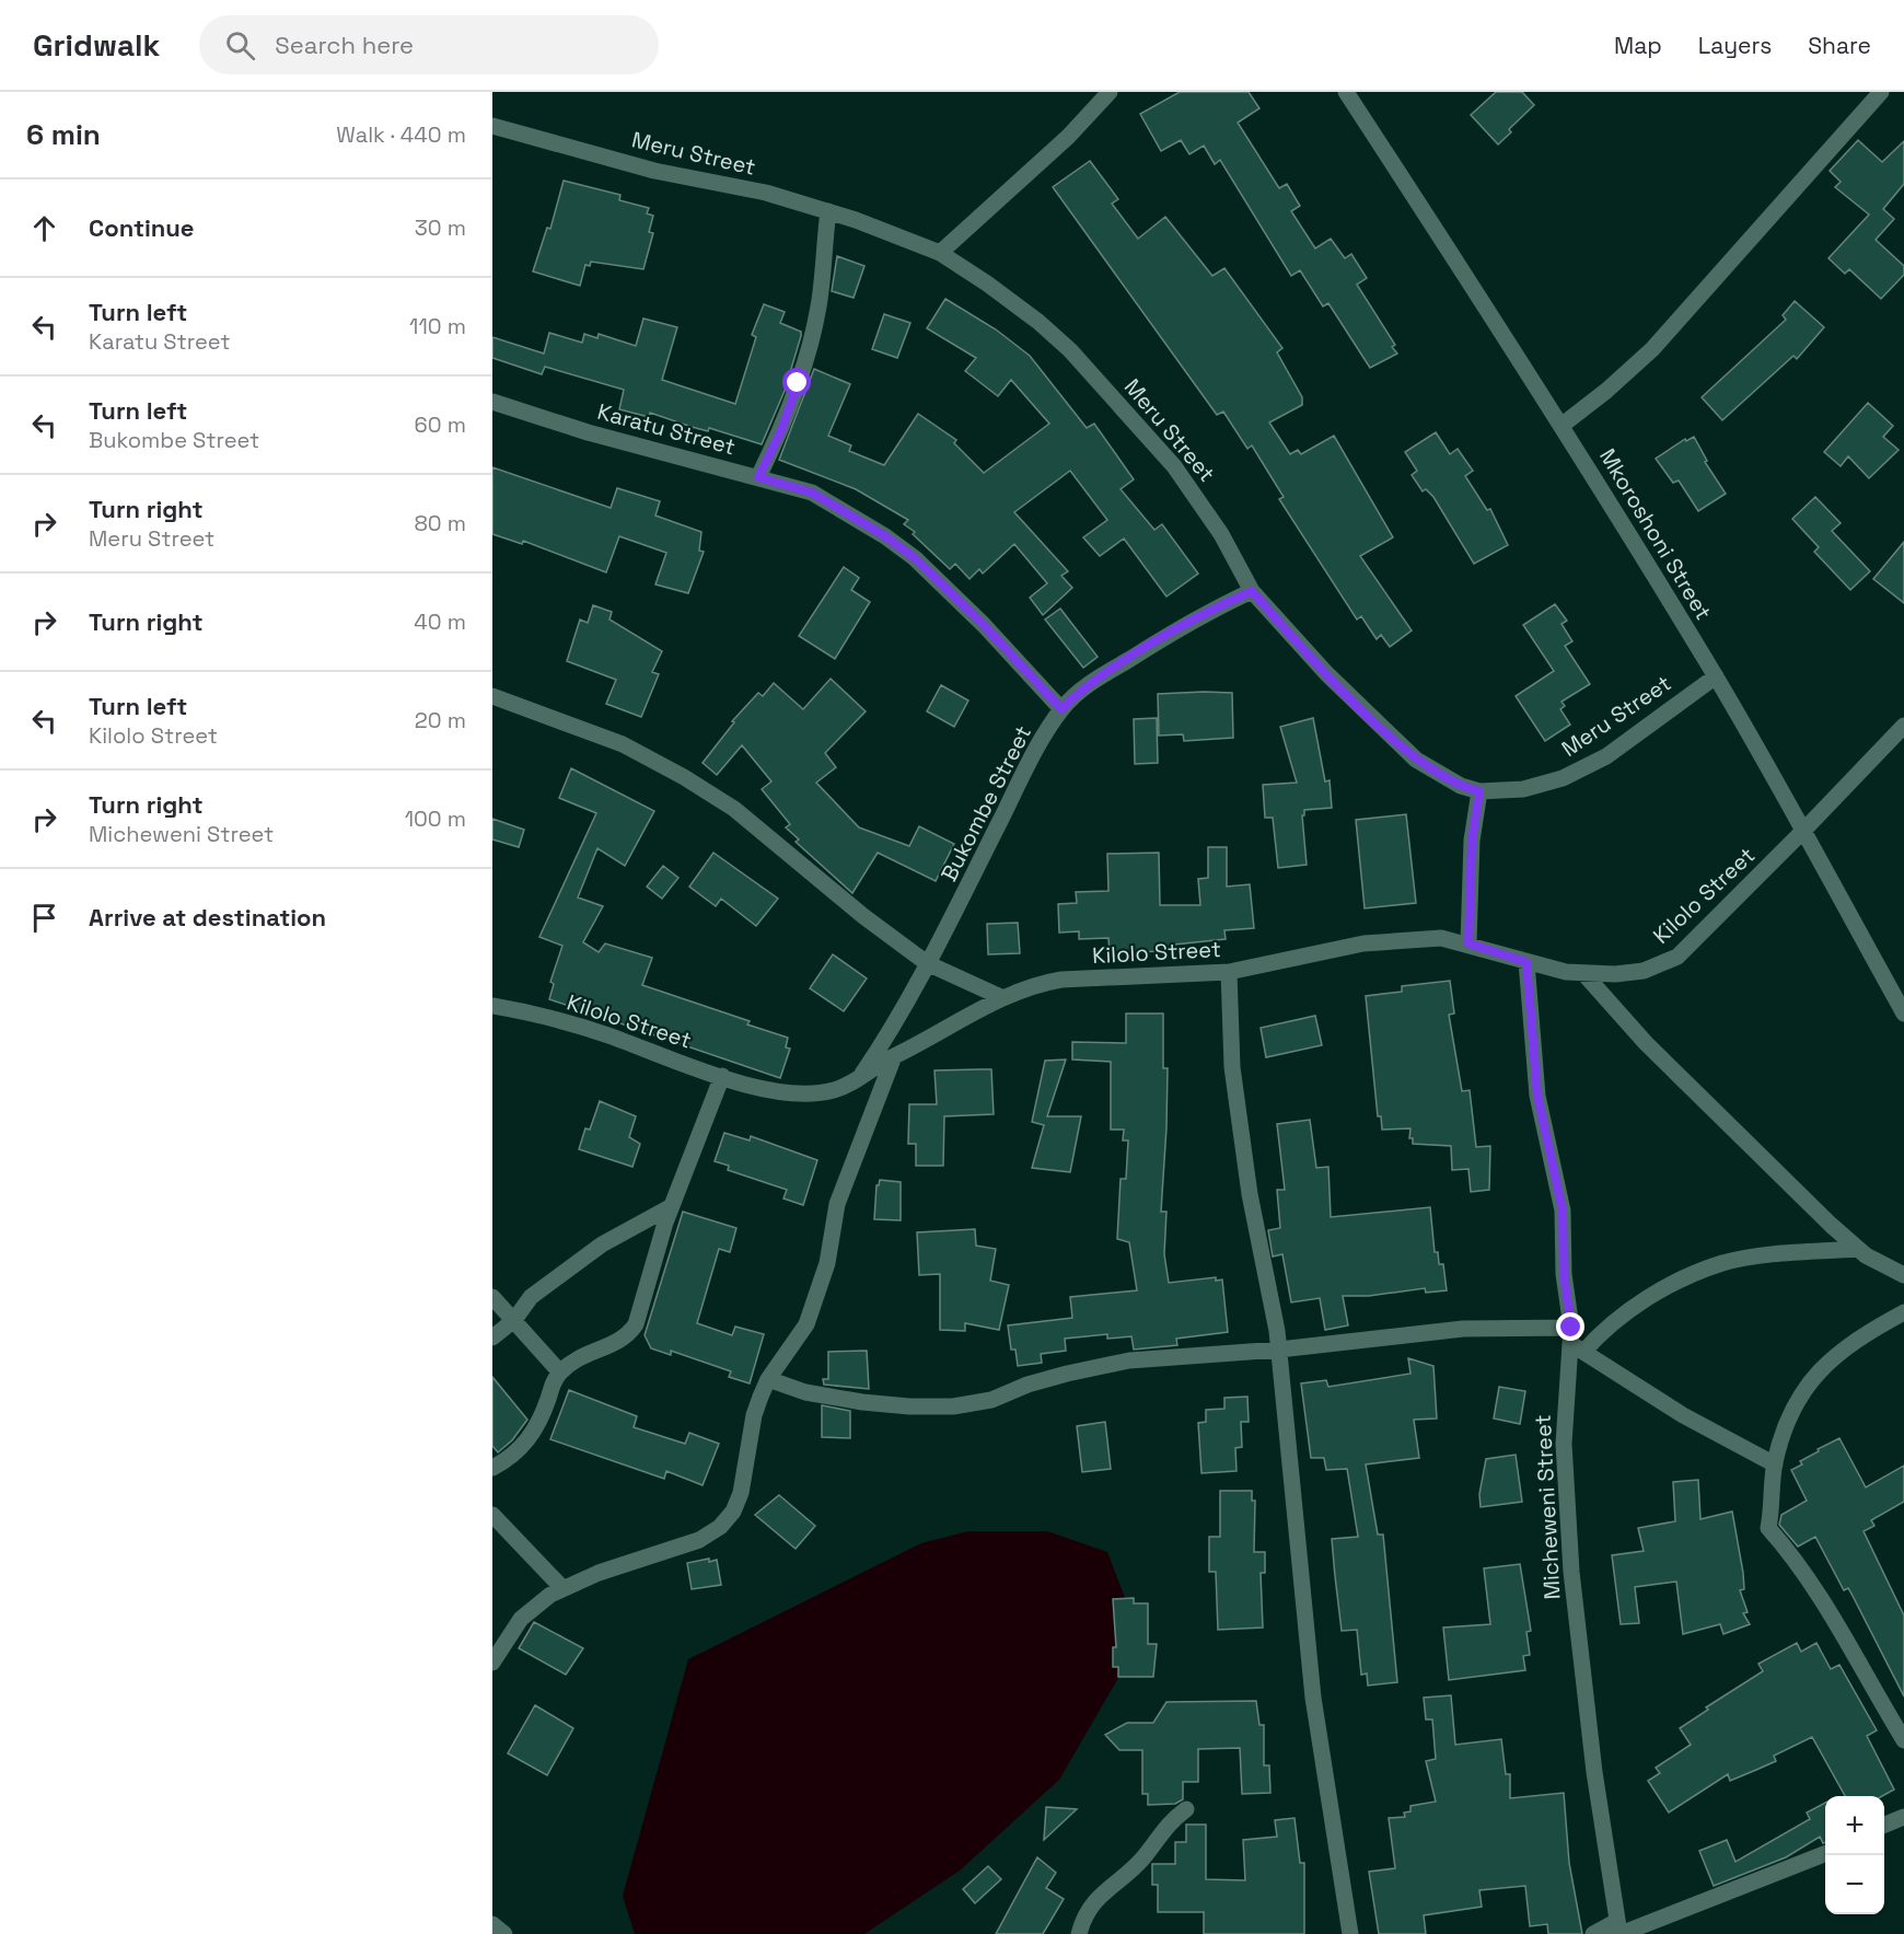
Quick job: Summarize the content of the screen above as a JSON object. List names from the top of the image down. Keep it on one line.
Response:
{"streets":{"street":["Meru Street","Karatu Street","Mkoroshoni Street","Bukombe Street","Kilolo Street","Micheweni Street"]},"crossings":[["Meru Street","Mkoroshoni Street"],["Meru Street","Bukombe Street"],["Karatu Street","Bukombe Street"],["Mkoroshoni Street","Kilolo Street"],["Bukombe Street","Kilolo Street"],["Kilolo Street","Micheweni Street"]],"page":{"header":"Gridwalk","search":"Search here","nav":["Map","Layers","Share"],"heading":["6 min","Walk · 440 m"],"list":[["Continue","30 m"],["Turn left","Karatu Street","110 m"],["Turn left","Bukombe Street","60 m"],["Turn right","Meru Street","80 m"],["Turn right","40 m"],["Turn left","Kilolo Street","20 m"],["Turn right","Micheweni Street","100 m"],"Arrive at destination"],"map_buttons":["+","−"]}}
